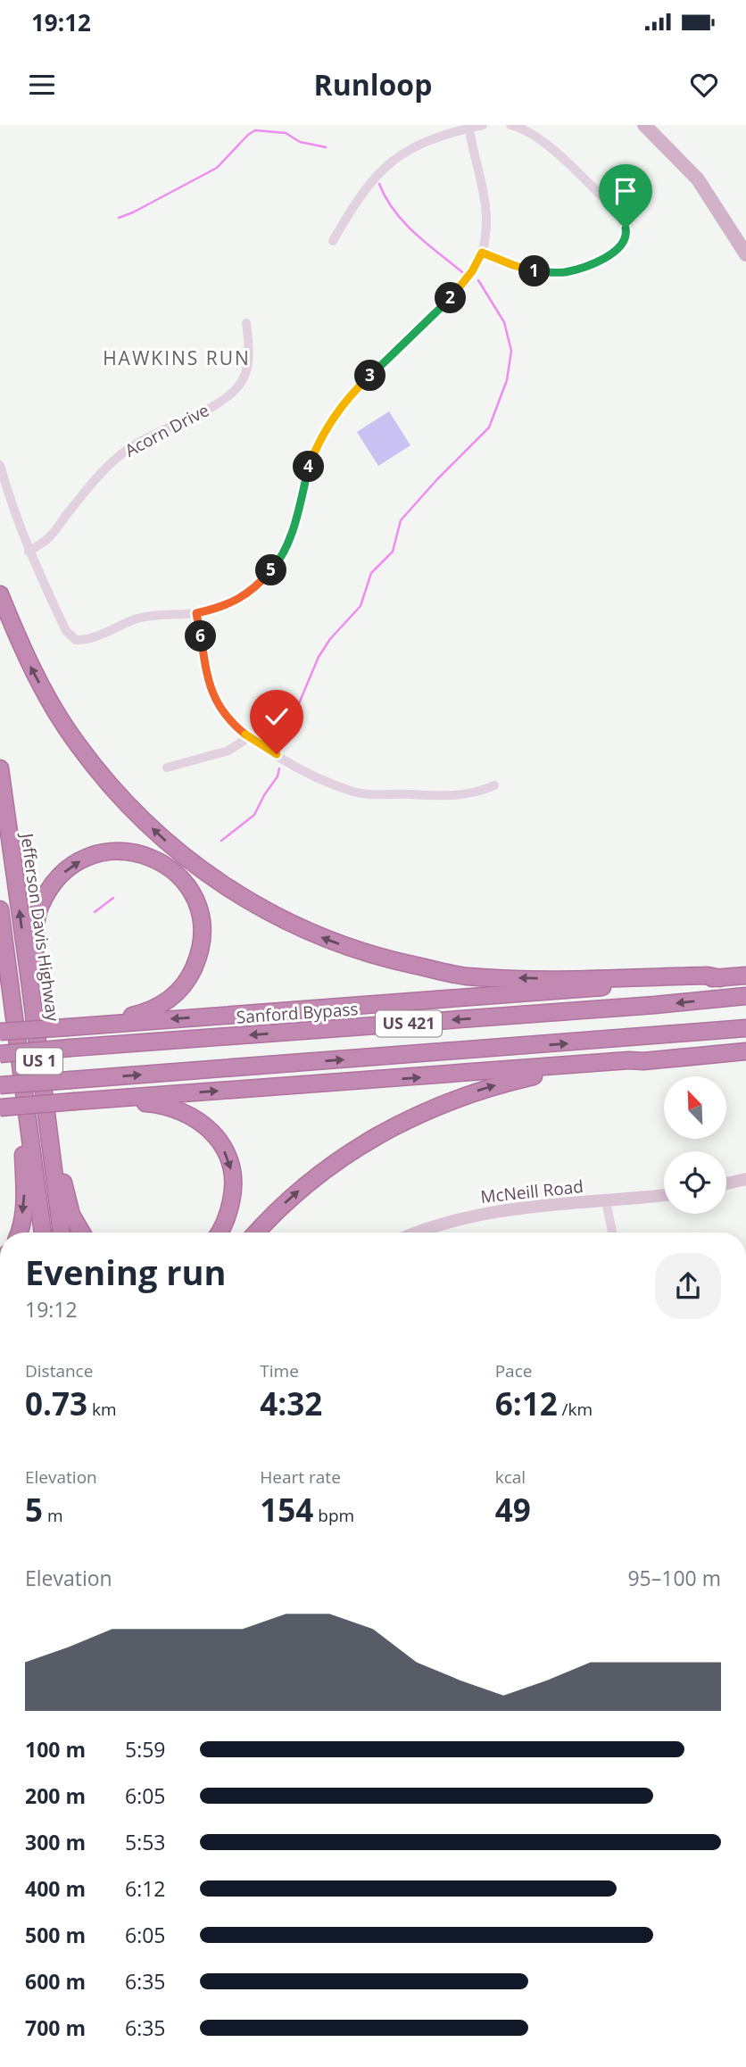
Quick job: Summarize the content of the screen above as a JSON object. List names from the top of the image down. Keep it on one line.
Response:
{"streets":{"highway":["Jefferson Davis Highway","Sanford Bypass","US 421","US 1"],"street":["Acorn Drive","McNeill Road"]},"districts":["HAWKINS RUN"],"north":"top left","page":{"status":"19:12","header":"Runloop","pins":["1","2","3","4","5","6"],"heading":["Evening run","19:12"],"stats":[["Distance","0.73 km"],["Time","4:32"],["Pace","6:12 /km"],["Elevation","5 m"],["Heart rate","154 bpm"],["kcal","49"]],"chart":["Elevation","95–100 m"],"list":[{"name":"100 m","note":"5:59"},{"name":"200 m","note":"6:05"},{"name":"300 m","note":"5:53"},{"name":"400 m","note":"6:12"},{"name":"500 m","note":"6:05"},{"name":"600 m","note":"6:35"},{"name":"700 m","note":"6:35"}]}}
